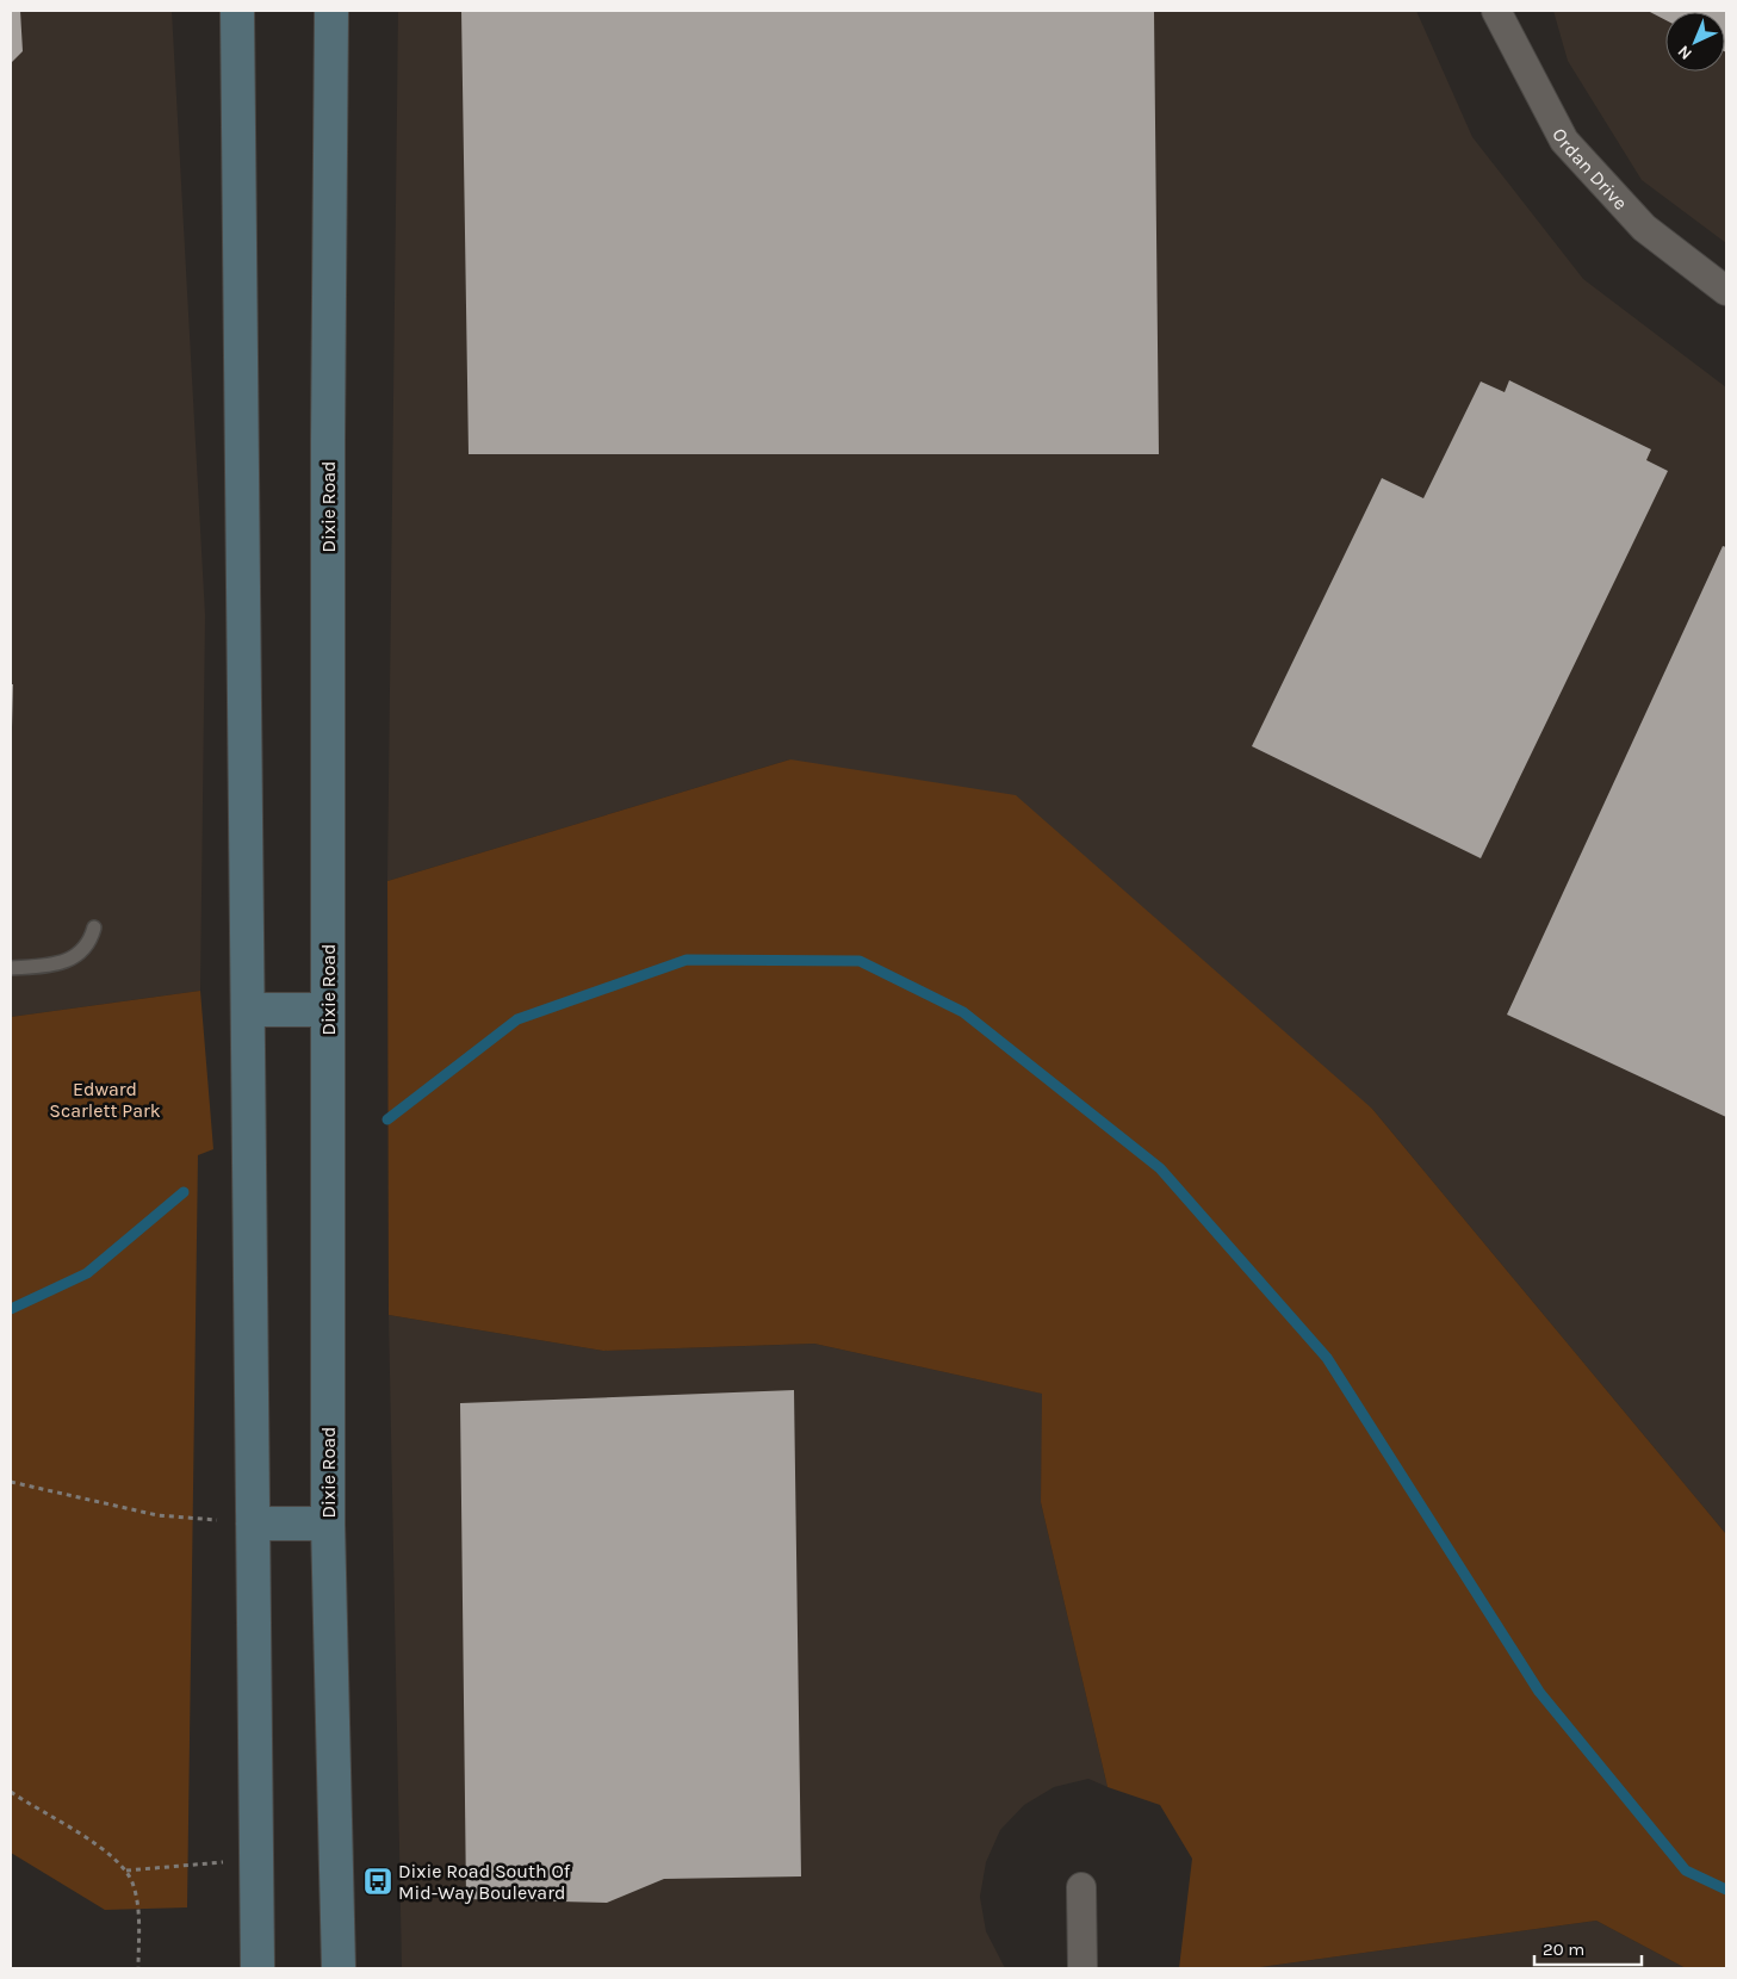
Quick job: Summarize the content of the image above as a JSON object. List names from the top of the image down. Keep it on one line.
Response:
{"streets":{"main road":["Dixie Road"],"street":["Ordan Drive"]},"parks":["Edward Scarlett Park"],"places":{"bus stop":["Dixie Road South Of Mid-Way Boulevard"]},"scale_bar":"20 m","north":"bottom left"}
